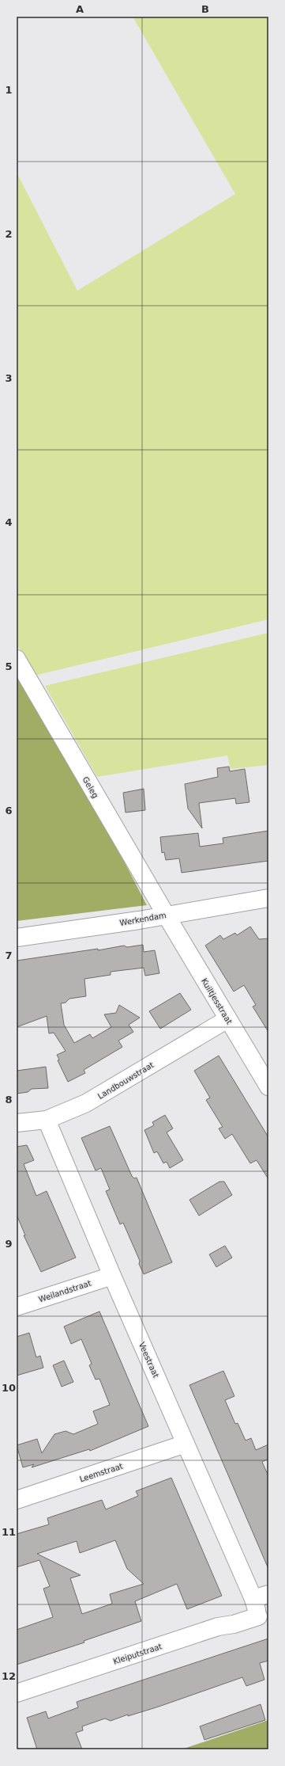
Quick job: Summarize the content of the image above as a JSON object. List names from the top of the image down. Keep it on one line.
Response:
{"streets":{"street":["Geleg","Werkendam","Kuiltjesstraat","Landbouwstraat","Weilandstraat","Veestraat","Leemstraat","Kleiputstraat"]},"crossings":[["Geleg","Werkendam"],["Geleg","Kuiltjesstraat"],["Werkendam","Kuiltjesstraat"],["Kuiltjesstraat","Landbouwstraat"],["Landbouwstraat","Veestraat"],["Weilandstraat","Veestraat"],["Veestraat","Leemstraat"],["Veestraat","Kleiputstraat"]],"grid":{"columns":["A","B"],"rows":["1","2","3","4","5","6","7","8","9","10","11","12"]}}
